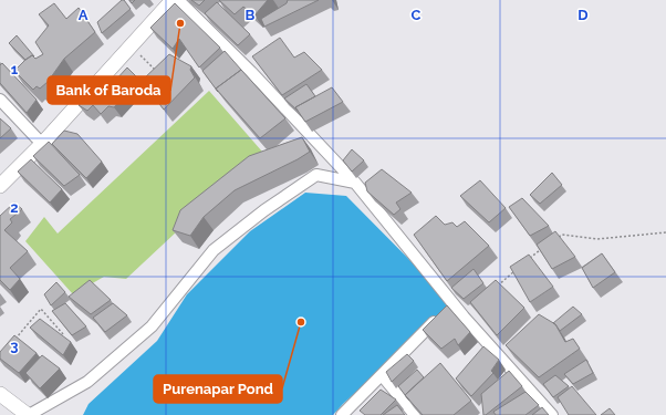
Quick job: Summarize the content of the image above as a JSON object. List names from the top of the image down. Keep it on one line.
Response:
{"places":["Bank of Baroda","Purenapar Pond"],"grid":{"columns":["A","B","C","D"],"rows":["1","2","3"]}}
